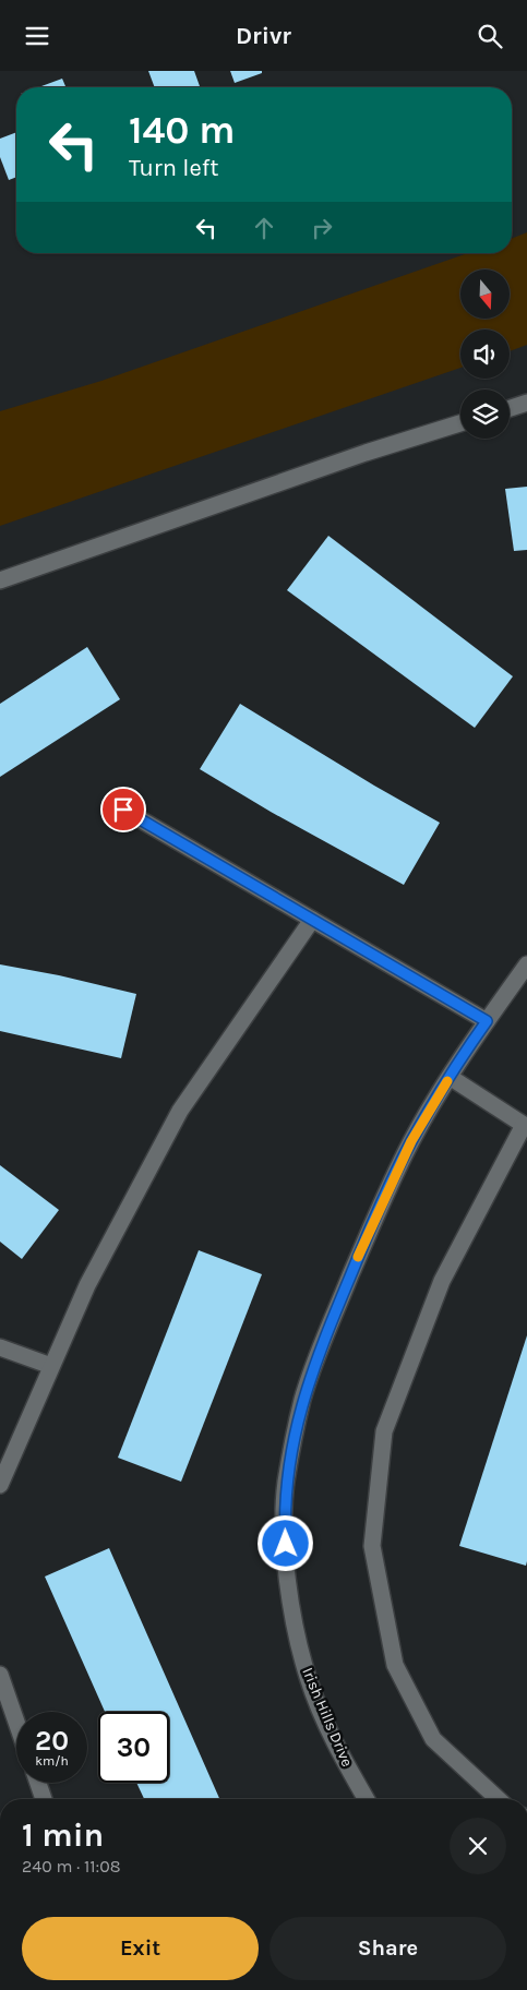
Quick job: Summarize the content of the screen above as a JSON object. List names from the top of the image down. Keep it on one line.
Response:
{"streets":{"street":["Irish Hills Drive"]},"north":"bottom","page":{"header":"Drivr","turn":["140 m","Turn left"],"speed":"20 km/h","limit":"30","heading":["1 min","240 m · 11:08"],"buttons":["Exit","Share"]}}
